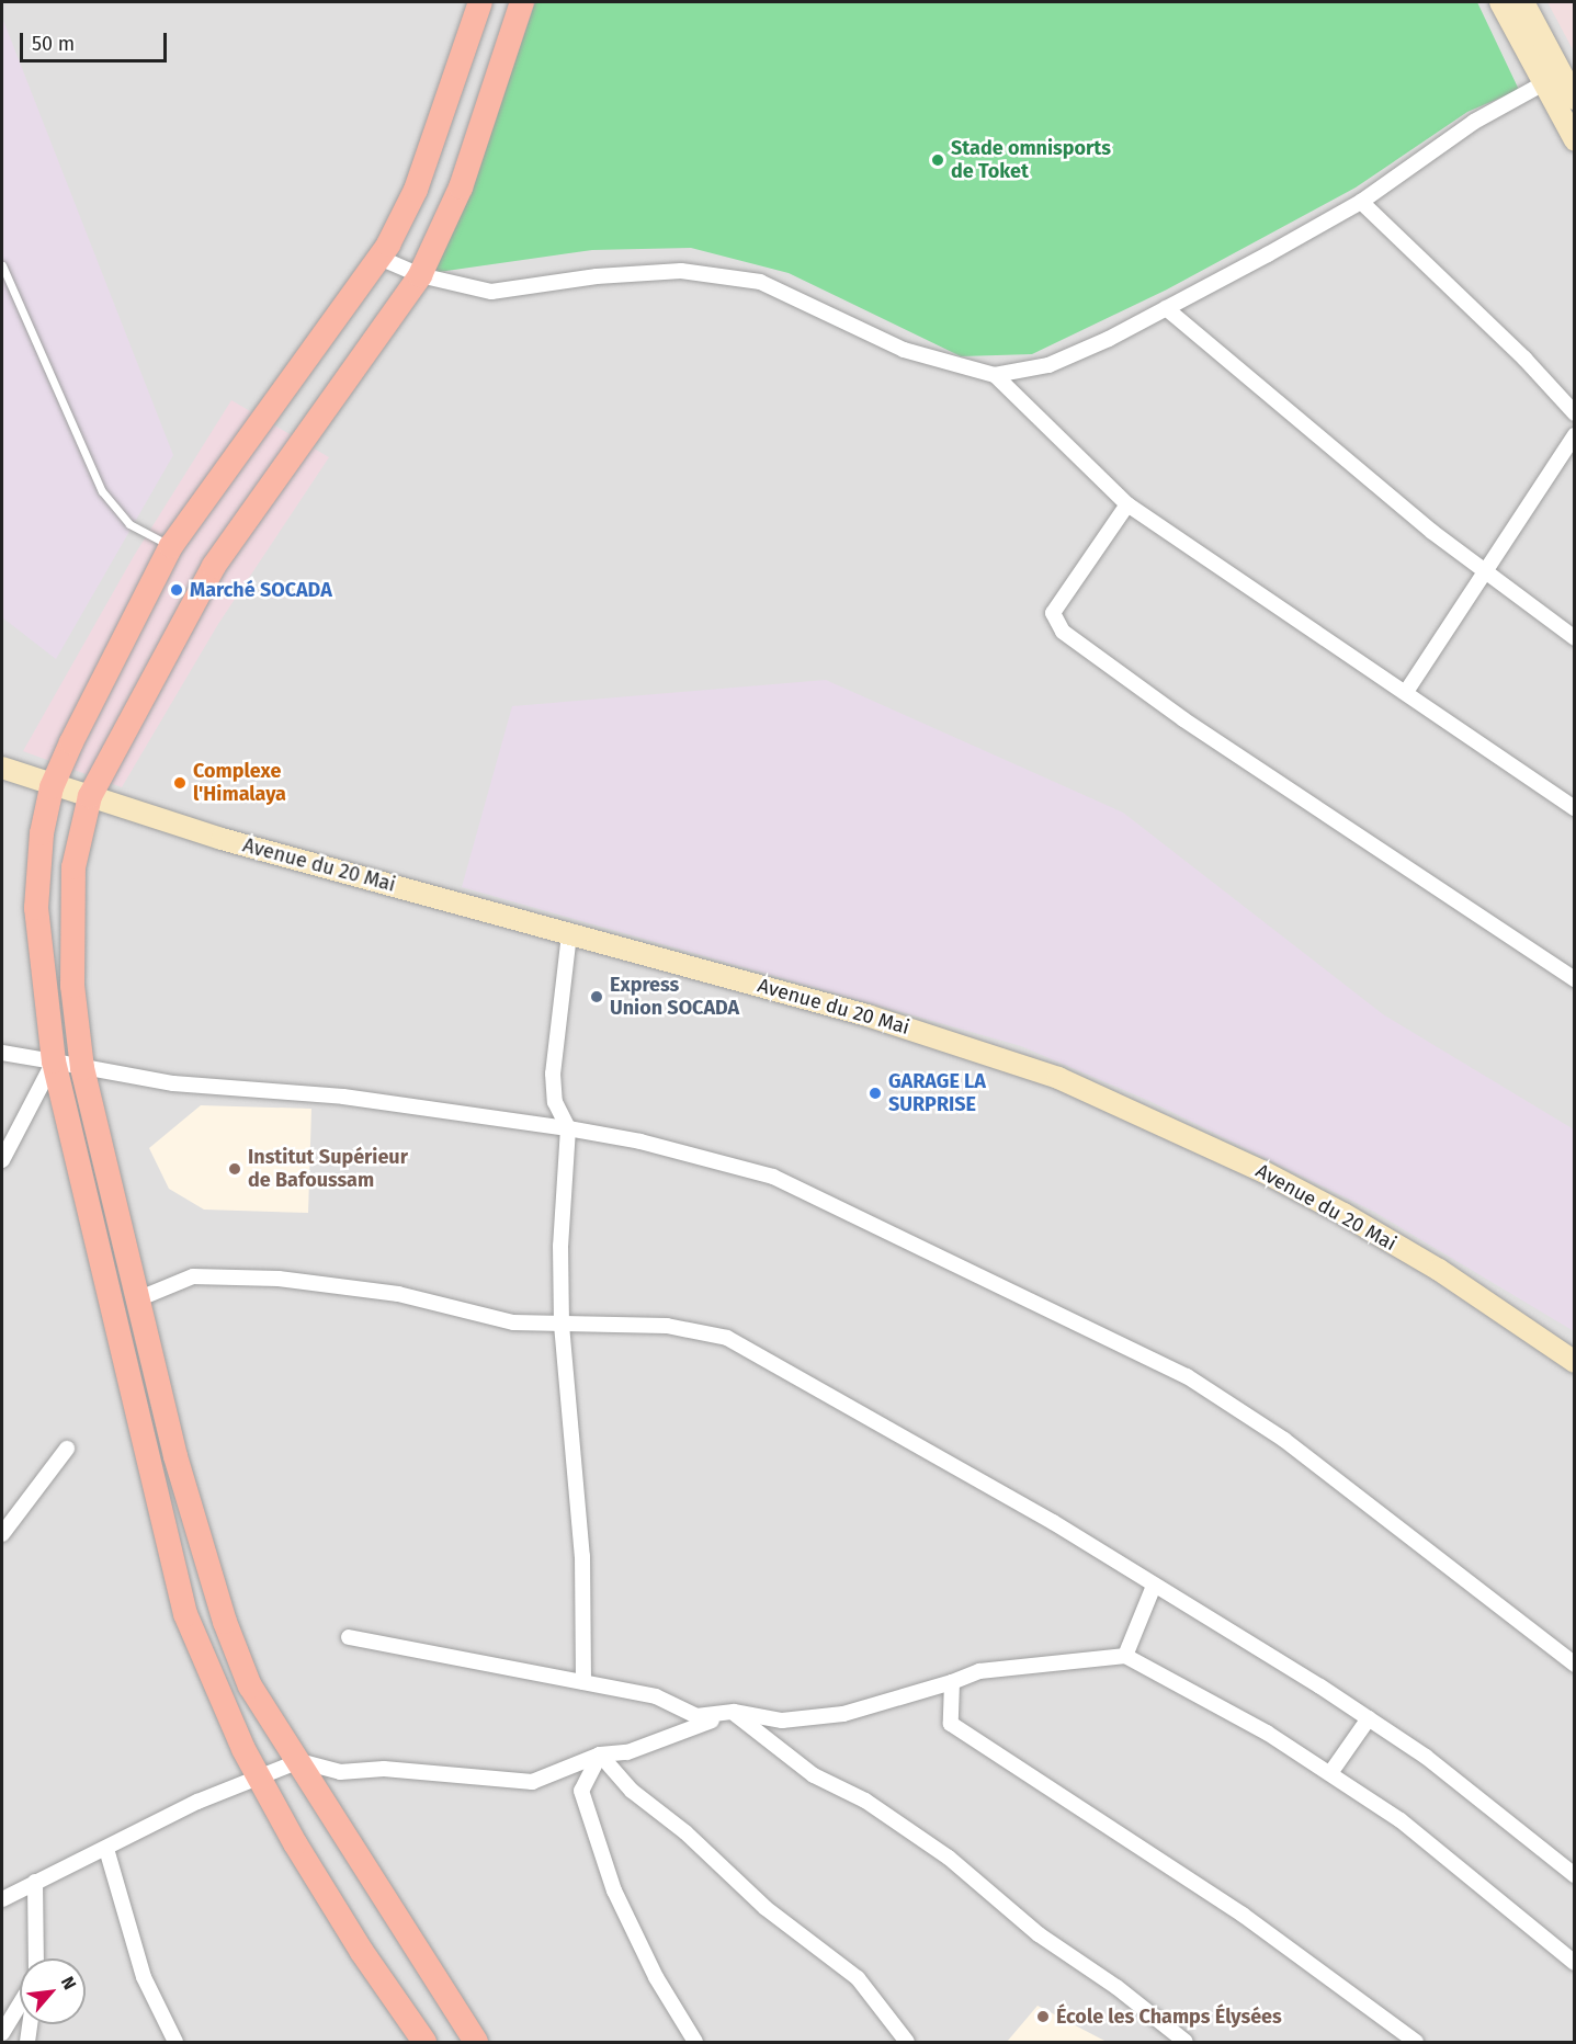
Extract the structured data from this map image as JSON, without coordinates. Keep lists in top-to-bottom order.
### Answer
{
  "streets": {
    "main road": ["Avenue du 20 Mai"]
  },
  "places": [
    "Stade omnisports de Toket",
    "Marché SOCADA",
    "Complexe l'Himalaya",
    "Express Union SOCADA",
    "GARAGE LA SURPRISE",
    "Institut Supérieur de Bafoussam",
    "École les Champs Élysées"
  ],
  "scale_bar": "50 m",
  "north": "top right"
}
